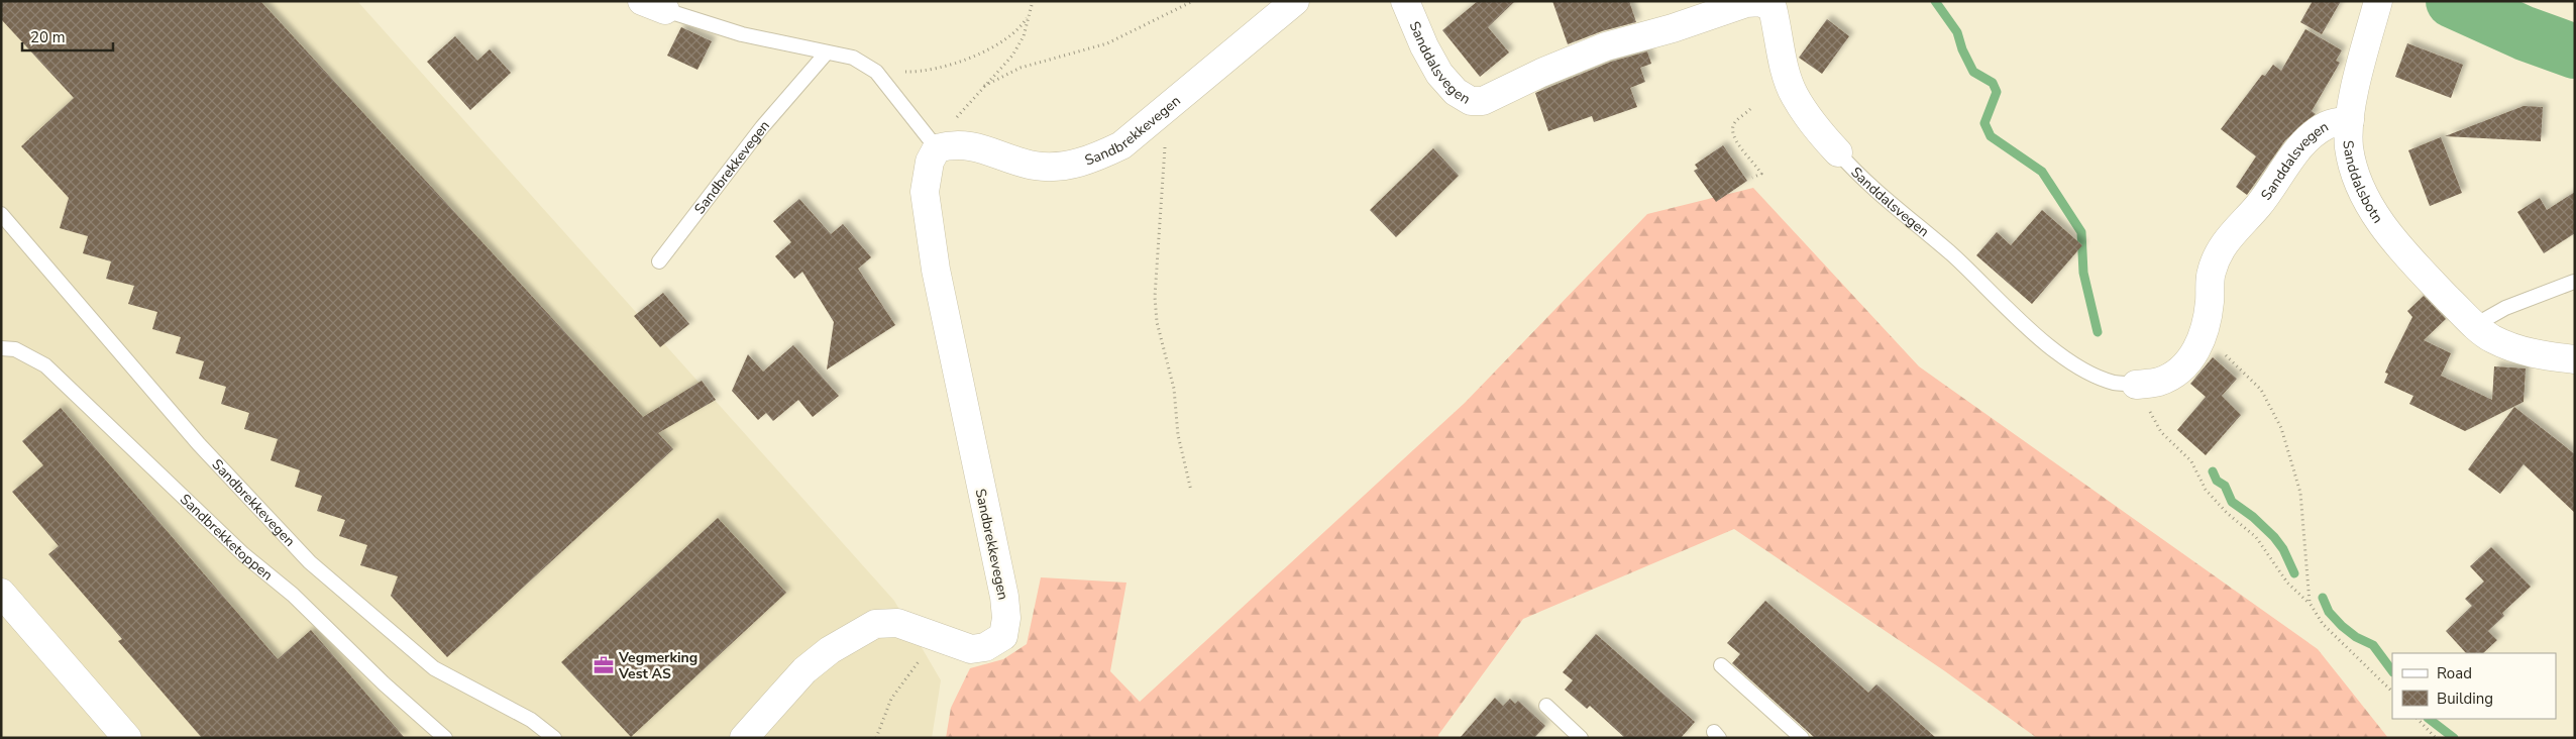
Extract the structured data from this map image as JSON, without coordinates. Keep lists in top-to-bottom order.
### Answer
{
  "streets": {
    "street": ["Sanddalsvegen", "Sandbrekkevegen", "Sanddalsbotn"],
    "lane": ["Sandbrekketoppen"]
  },
  "crossings": [
    ["Sanddalsvegen", "Sanddalsbotn"]
  ],
  "places": {
    "office": ["Vegmerking Vest AS"]
  },
  "legend": ["Road", "Building"],
  "scale_bar": "20 m"
}
